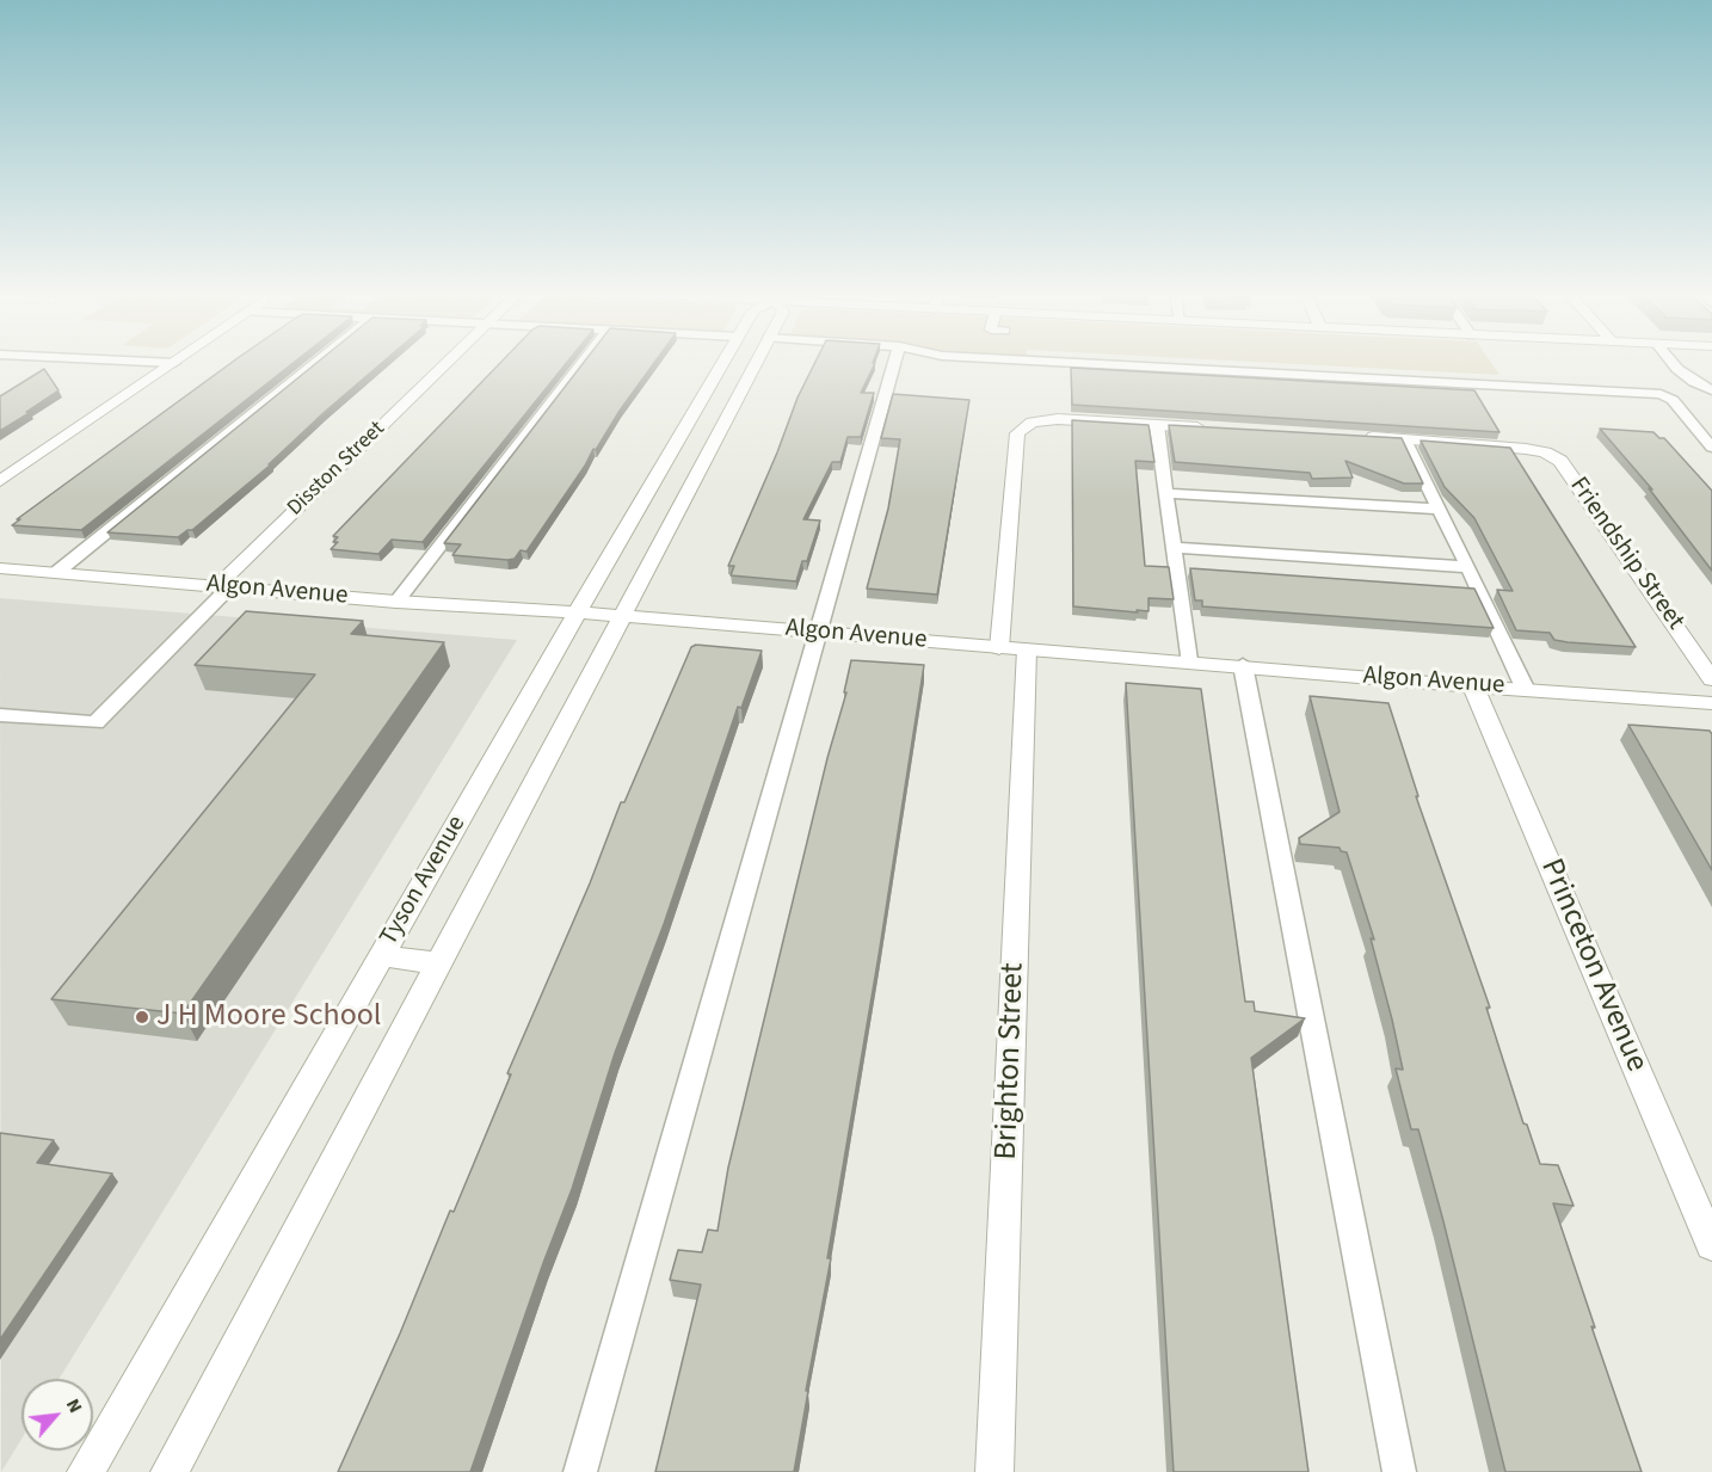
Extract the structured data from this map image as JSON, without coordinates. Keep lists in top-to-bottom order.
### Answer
{
  "streets": {
    "street": [
      "Disston Street",
      "Friendship Street",
      "Algon Avenue",
      "Tyson Avenue",
      "Princeton Avenue",
      "Brighton Street"
    ]
  },
  "crossings": [
    ["Disston Street", "Algon Avenue"],
    ["Algon Avenue", "Tyson Avenue"],
    ["Algon Avenue", "Princeton Avenue"],
    ["Algon Avenue", "Brighton Street"]
  ],
  "places": ["J H Moore School"],
  "north": "top right"
}
